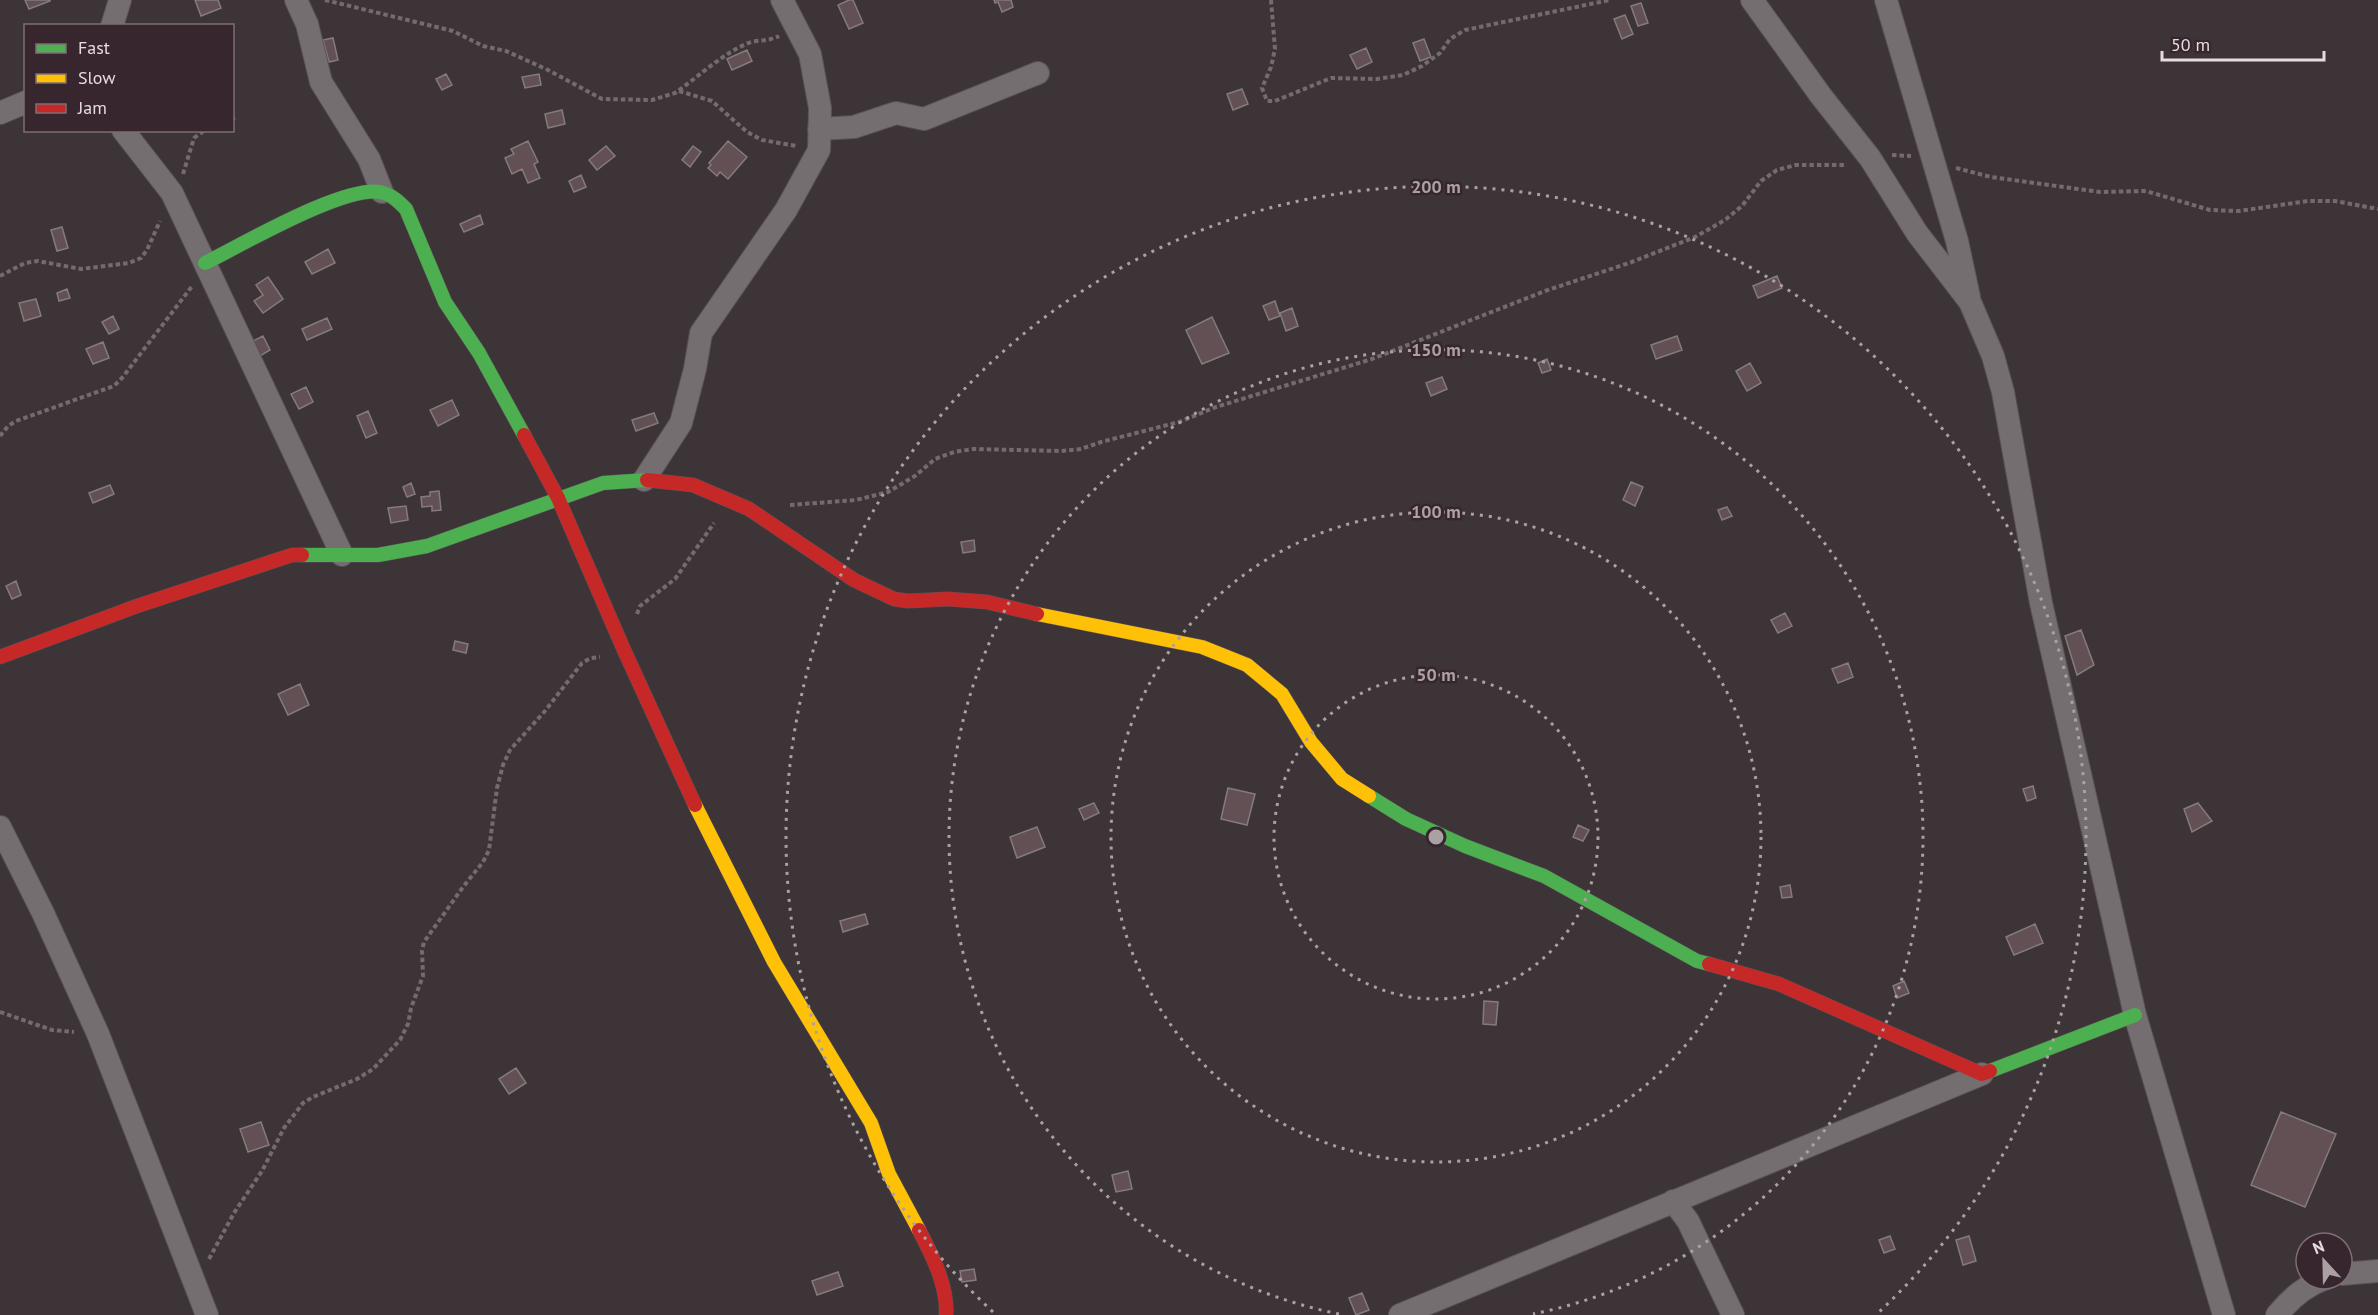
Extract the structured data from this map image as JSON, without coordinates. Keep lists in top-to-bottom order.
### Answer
{
  "legend": ["Fast", "Slow", "Jam"],
  "scale_bar": "50 m",
  "north": "top",
  "rings": [
    "200 m",
    "150 m",
    "100 m",
    "50 m"
  ]
}
